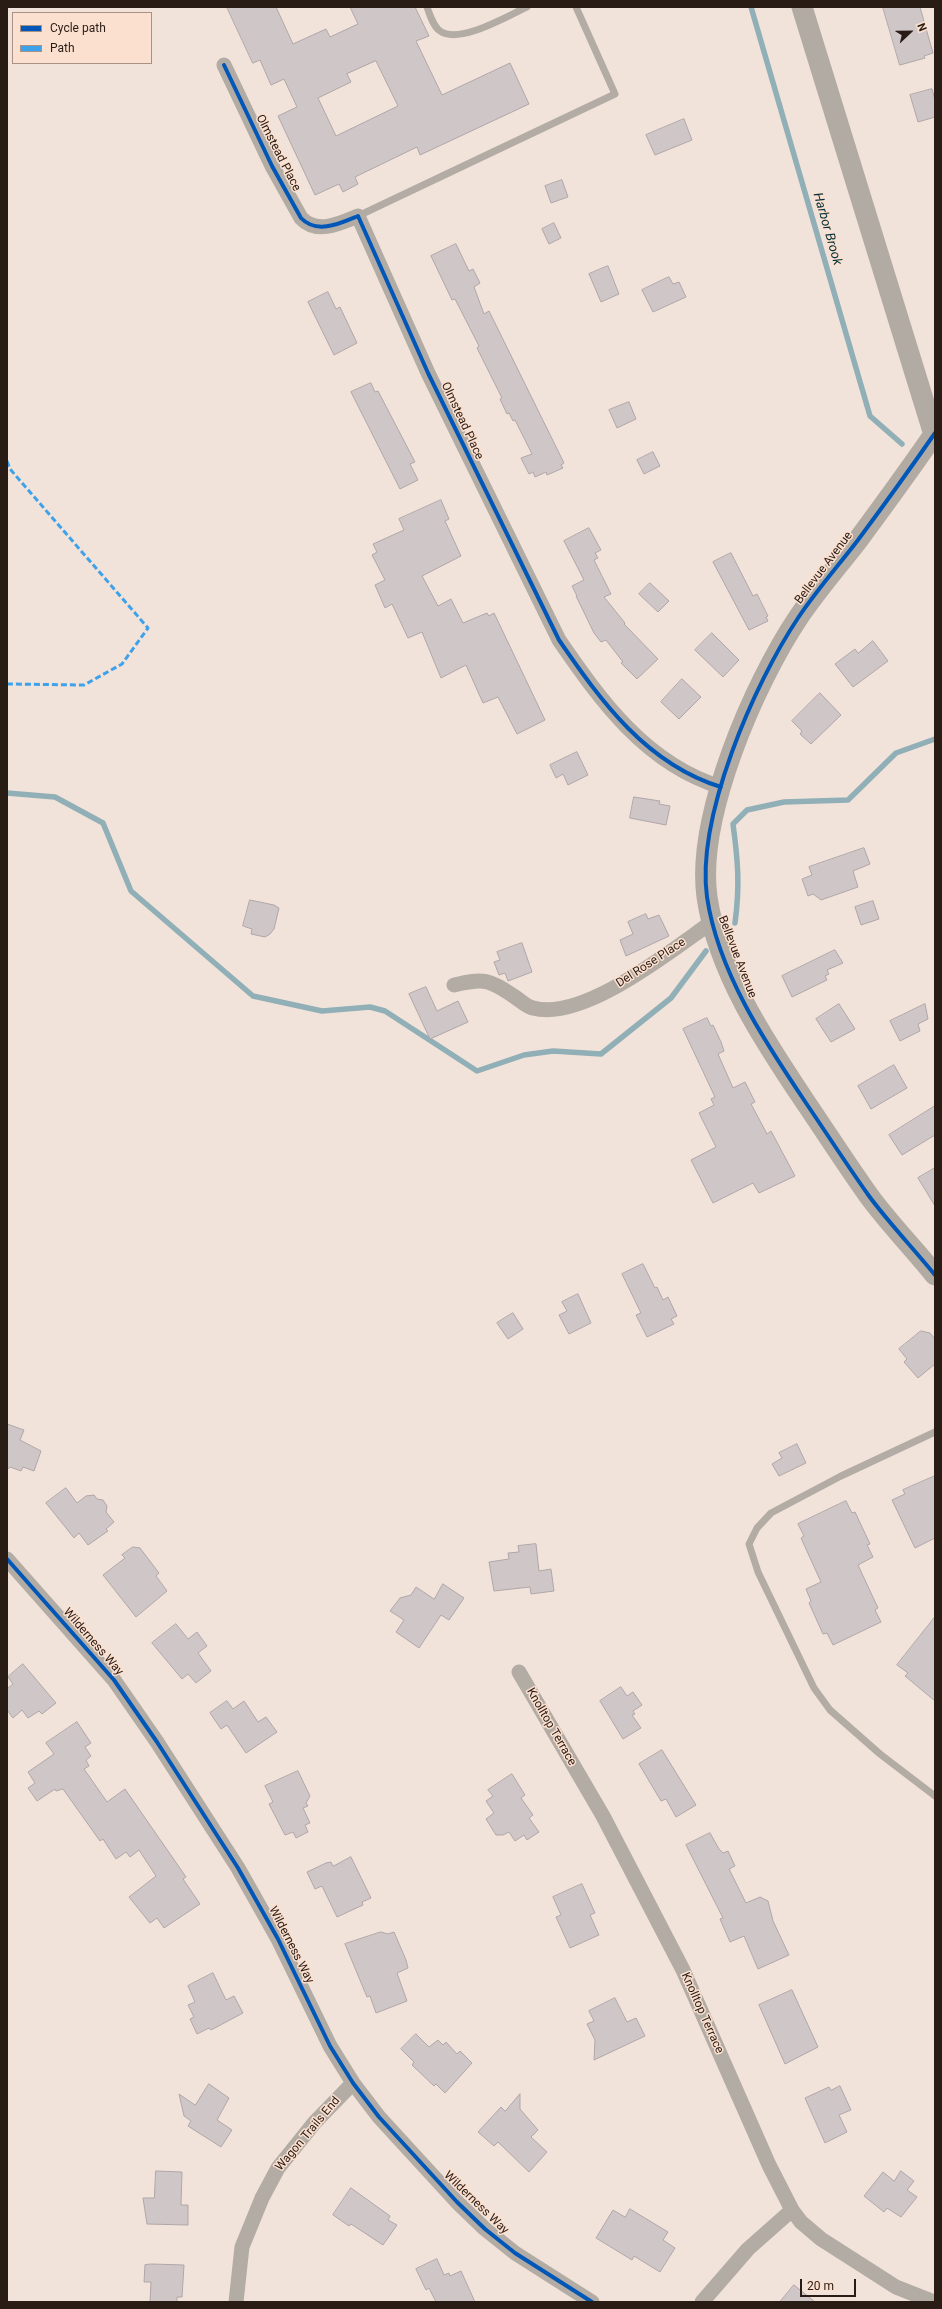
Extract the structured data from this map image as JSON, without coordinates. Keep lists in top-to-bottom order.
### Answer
{
  "streets": {
    "street": [
      "Olmstead Place",
      "Bellevue Avenue",
      "Del Rose Place",
      "Wilderness Way",
      "Knolltop Terrace",
      "Wagon Trails End"
    ]
  },
  "crossings": [
    ["Olmstead Place", "Bellevue Avenue"],
    ["Bellevue Avenue", "Del Rose Place"],
    ["Wilderness Way", "Wagon Trails End"]
  ],
  "water": ["Harbor Brook"],
  "legend": ["Cycle path", "Path"],
  "scale_bar": "20 m",
  "north": "right"
}
